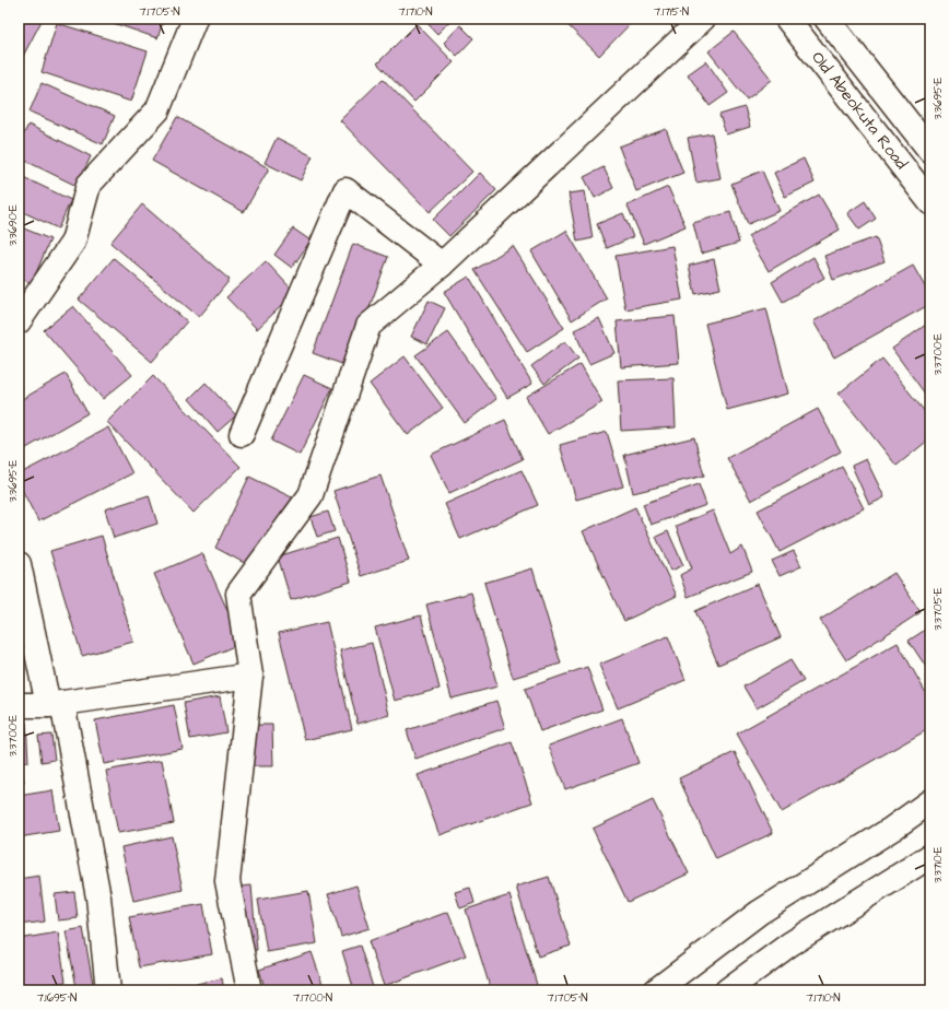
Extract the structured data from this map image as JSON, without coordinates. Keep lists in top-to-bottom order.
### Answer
{
  "streets": {
    "main road": ["Old Abeokuta Road"]
  },
  "coordinates": [
    "7.1705°N",
    "7.1710°N",
    "7.1715°N",
    "3.3695°E",
    "3.3690°E",
    "3.3700°E",
    "3.3705°E",
    "3.3710°E",
    "7.1695°N",
    "7.1700°N"
  ]
}
